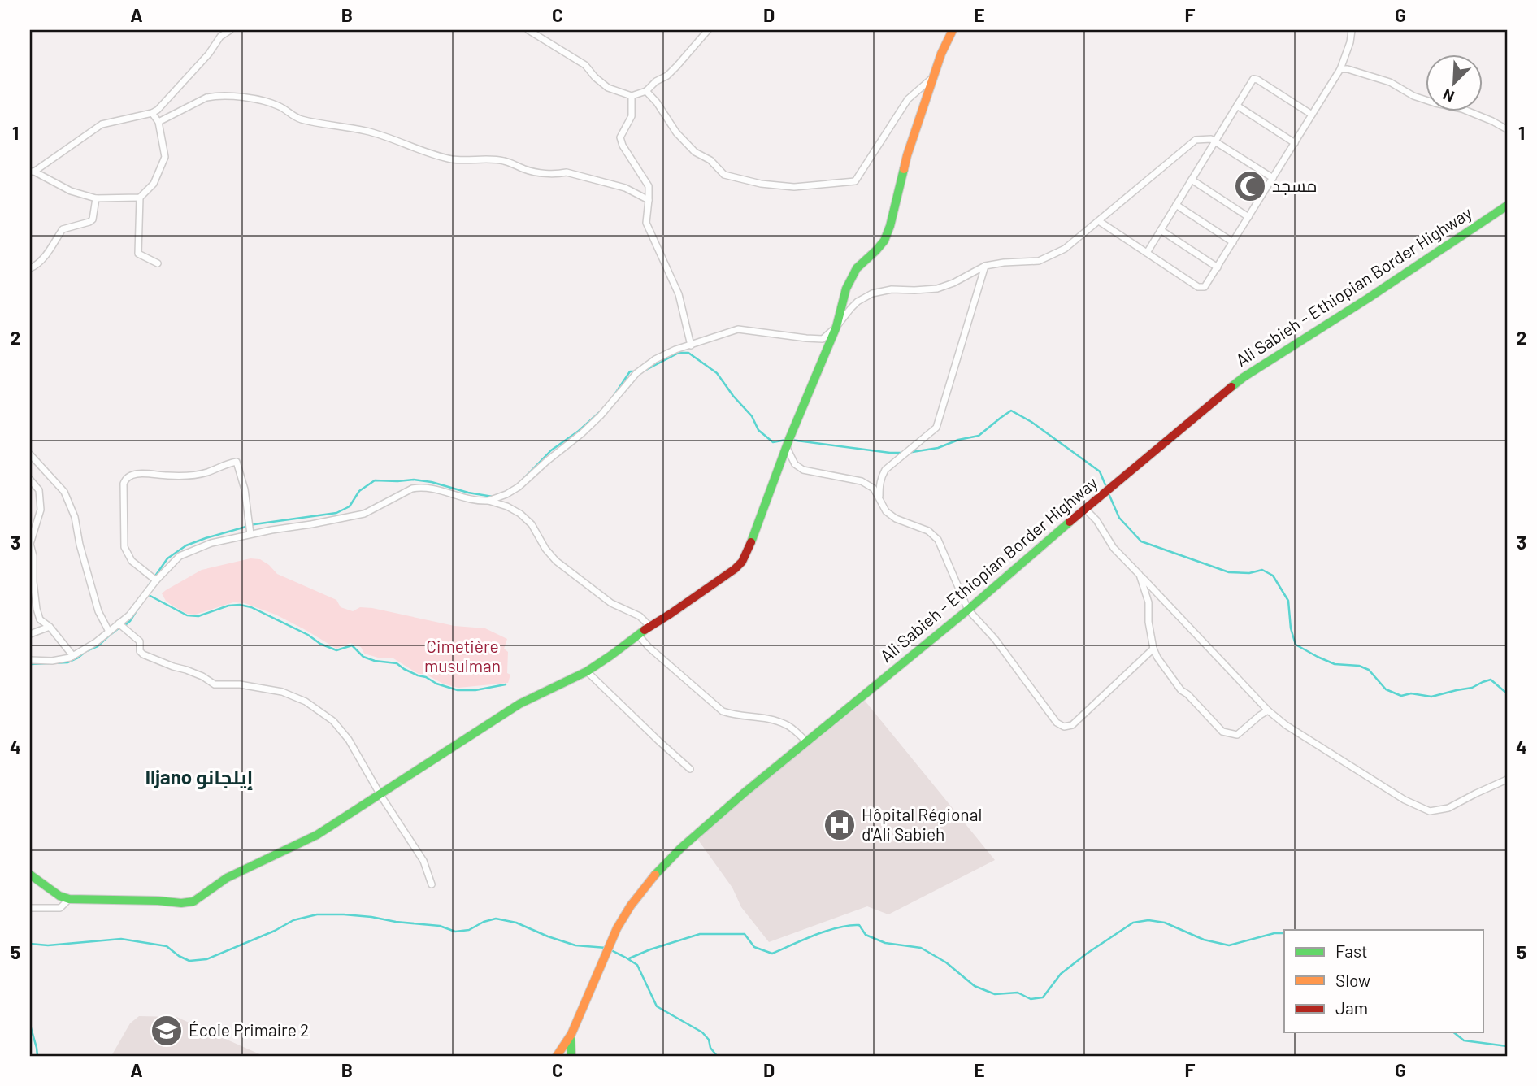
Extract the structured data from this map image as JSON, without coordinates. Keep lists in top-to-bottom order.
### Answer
{
  "streets": {
    "street": ["Ali Sabieh - Ethiopian Border Highway"]
  },
  "districts": ["Iljano إيلجانو"],
  "parks": ["Cimetière musulman"],
  "places": {
    "mosque": ["مسجد"],
    "hospital": ["Hôpital Régional d'Ali Sabieh"],
    "school or university": ["École Primaire 2"]
  },
  "legend": ["Fast", "Slow", "Jam"],
  "north": "bottom left",
  "grid": {
    "columns": [
      "A",
      "B",
      "C",
      "D",
      "E",
      "F",
      "G"
    ],
    "rows": [
      "1",
      "2",
      "3",
      "4",
      "5"
    ]
  }
}
